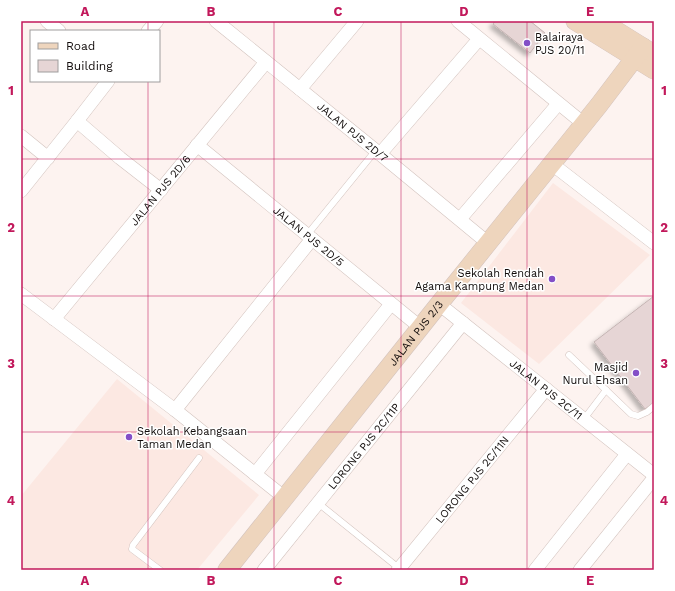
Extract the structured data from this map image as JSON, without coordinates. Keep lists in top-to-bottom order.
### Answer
{
  "streets": {
    "street": [
      "JALAN PJS 2D/7",
      "JALAN PJS 2D/6",
      "JALAN PJS 2D/5",
      "JALAN PJS 2/3",
      "JALAN PJS 2C/11",
      "LORONG PJS 2C/11P",
      "LORONG PJS 2C/11N"
    ]
  },
  "crossings": [
    ["JALAN PJS 2D/7", "JALAN PJS 2D/6"],
    ["JALAN PJS 2D/7", "JALAN PJS 2/3"],
    ["JALAN PJS 2D/6", "JALAN PJS 2D/5"],
    ["JALAN PJS 2D/5", "JALAN PJS 2/3"],
    ["JALAN PJS 2/3", "JALAN PJS 2C/11"],
    ["JALAN PJS 2C/11", "LORONG PJS 2C/11P"],
    ["JALAN PJS 2C/11", "LORONG PJS 2C/11N"]
  ],
  "places": [
    "Balairaya PJS 20/11",
    "Sekolah Rendah Agama Kampung Medan",
    "Masjid Nurul Ehsan",
    "Sekolah Kebangsaan Taman Medan"
  ],
  "legend": ["Road", "Building"],
  "grid": {
    "columns": [
      "A",
      "B",
      "C",
      "D",
      "E"
    ],
    "rows": [
      "1",
      "2",
      "3",
      "4"
    ]
  }
}
